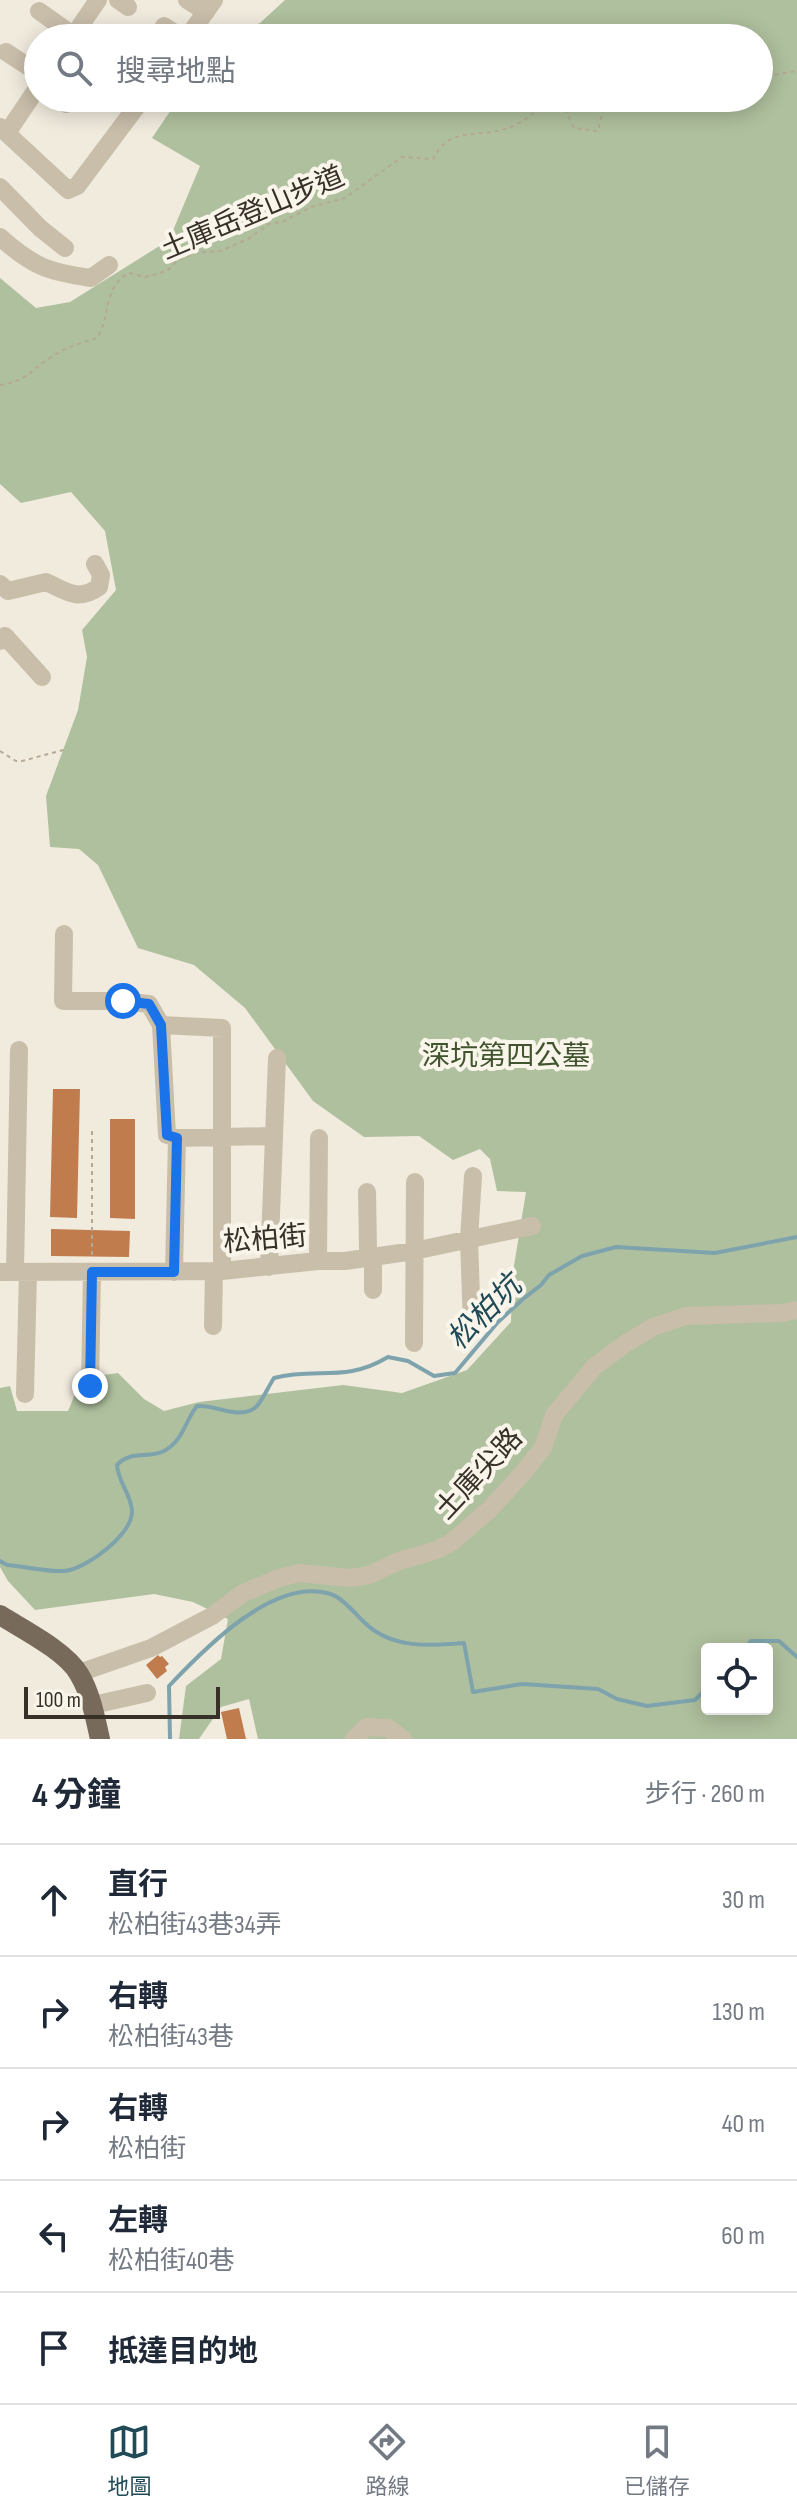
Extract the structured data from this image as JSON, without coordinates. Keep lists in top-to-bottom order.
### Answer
{
  "streets": {
    "street": ["松柏街", "土庫尖路"],
    "path": ["土庫岳登山步道"]
  },
  "water": ["松柏坑"],
  "parks": ["深坑第四公墓"],
  "scale_bar": "100 m",
  "page": {
    "search": "搜尋地點",
    "scale": "100 m",
    "heading": ["4 分鐘", "步行 · 260 m"],
    "list": [
      ["直行", "松柏街43巷34弄", "30 m"],
      ["右轉", "松柏街43巷", "130 m"],
      ["右轉", "松柏街", "40 m"],
      ["左轉", "松柏街40巷", "60 m"],
      "抵達目的地"
    ],
    "nav": ["地圖", "路線", "已儲存"]
  }
}
